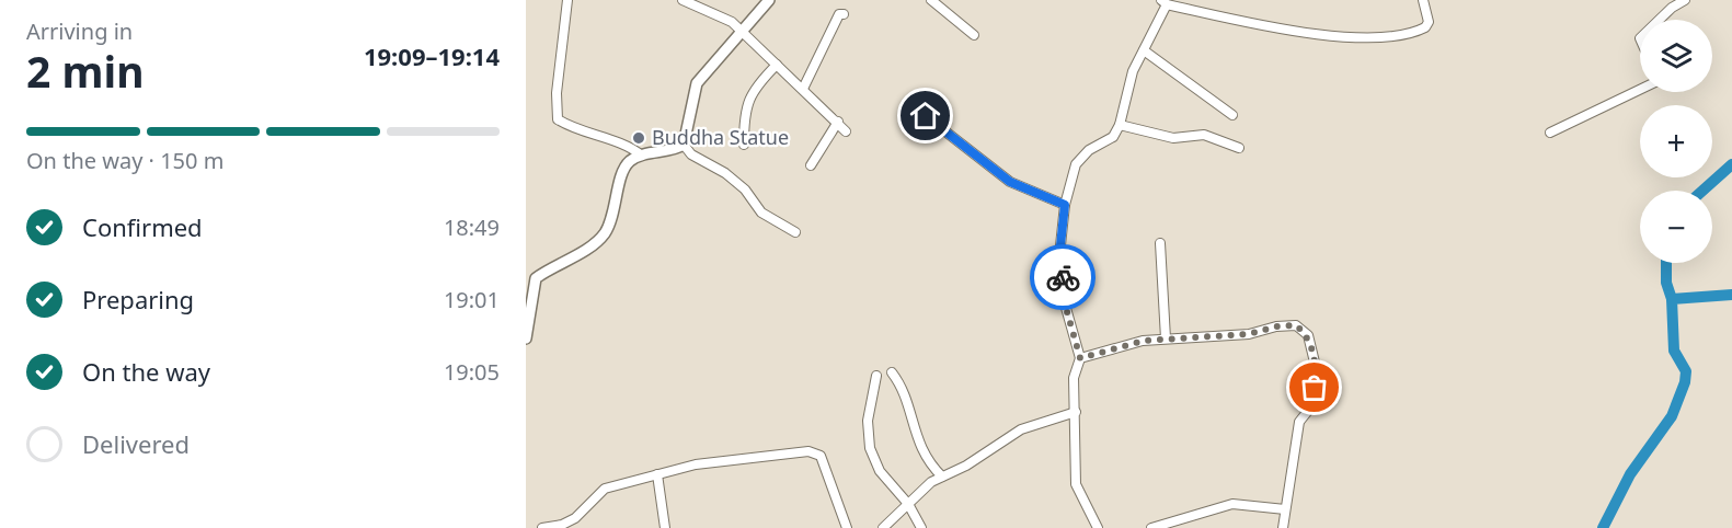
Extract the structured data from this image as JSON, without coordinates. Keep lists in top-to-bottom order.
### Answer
{
  "places": ["Buddha Statue"],
  "page": {
    "heading": ["2 min", "Arriving in", "19:09–19:14"],
    "map_buttons": ["+", "−"],
    "bar": "On the way · 150 m",
    "list": [
      ["Confirmed", "18:49"],
      ["Preparing", "19:01"],
      ["On the way", "19:05"],
      "Delivered"
    ]
  }
}
